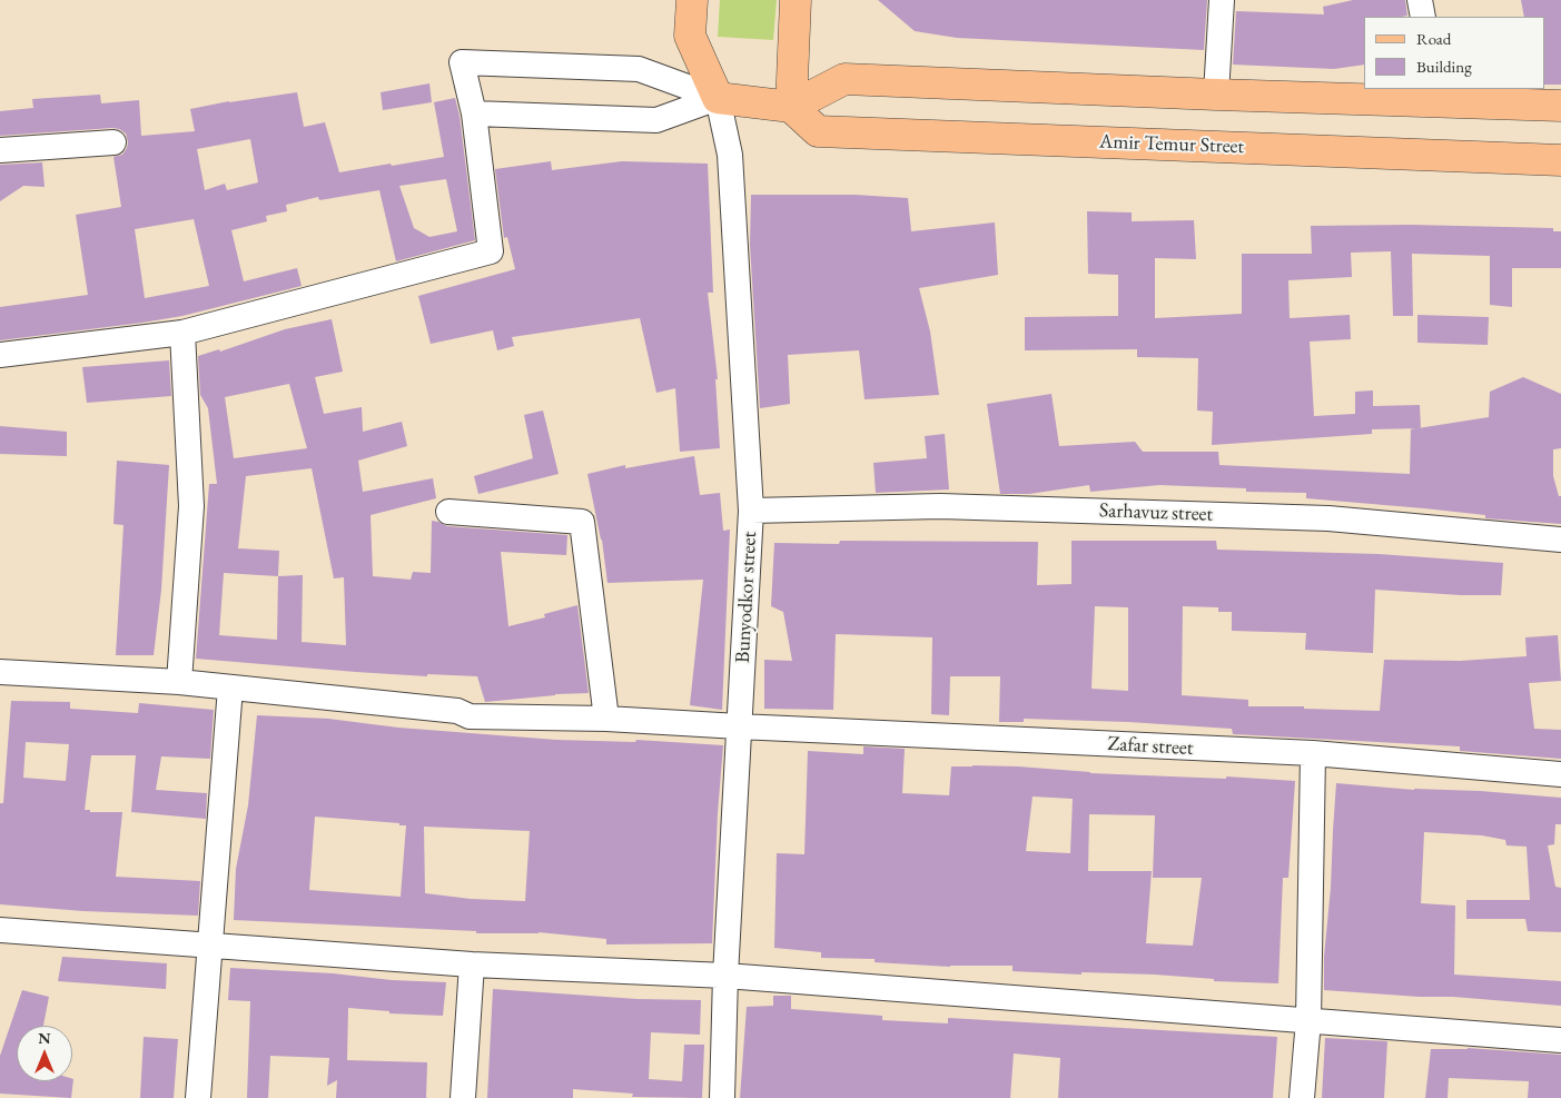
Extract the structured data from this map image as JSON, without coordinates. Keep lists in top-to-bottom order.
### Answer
{
  "streets": {
    "main road": ["Amir Temur Street"],
    "street": ["Sarhavuz street", "Bunyodkor street", "Zafar street"]
  },
  "crossings": [
    ["Sarhavuz street", "Bunyodkor street"],
    ["Bunyodkor street", "Zafar street"]
  ],
  "legend": ["Road", "Building"],
  "north": "top"
}
